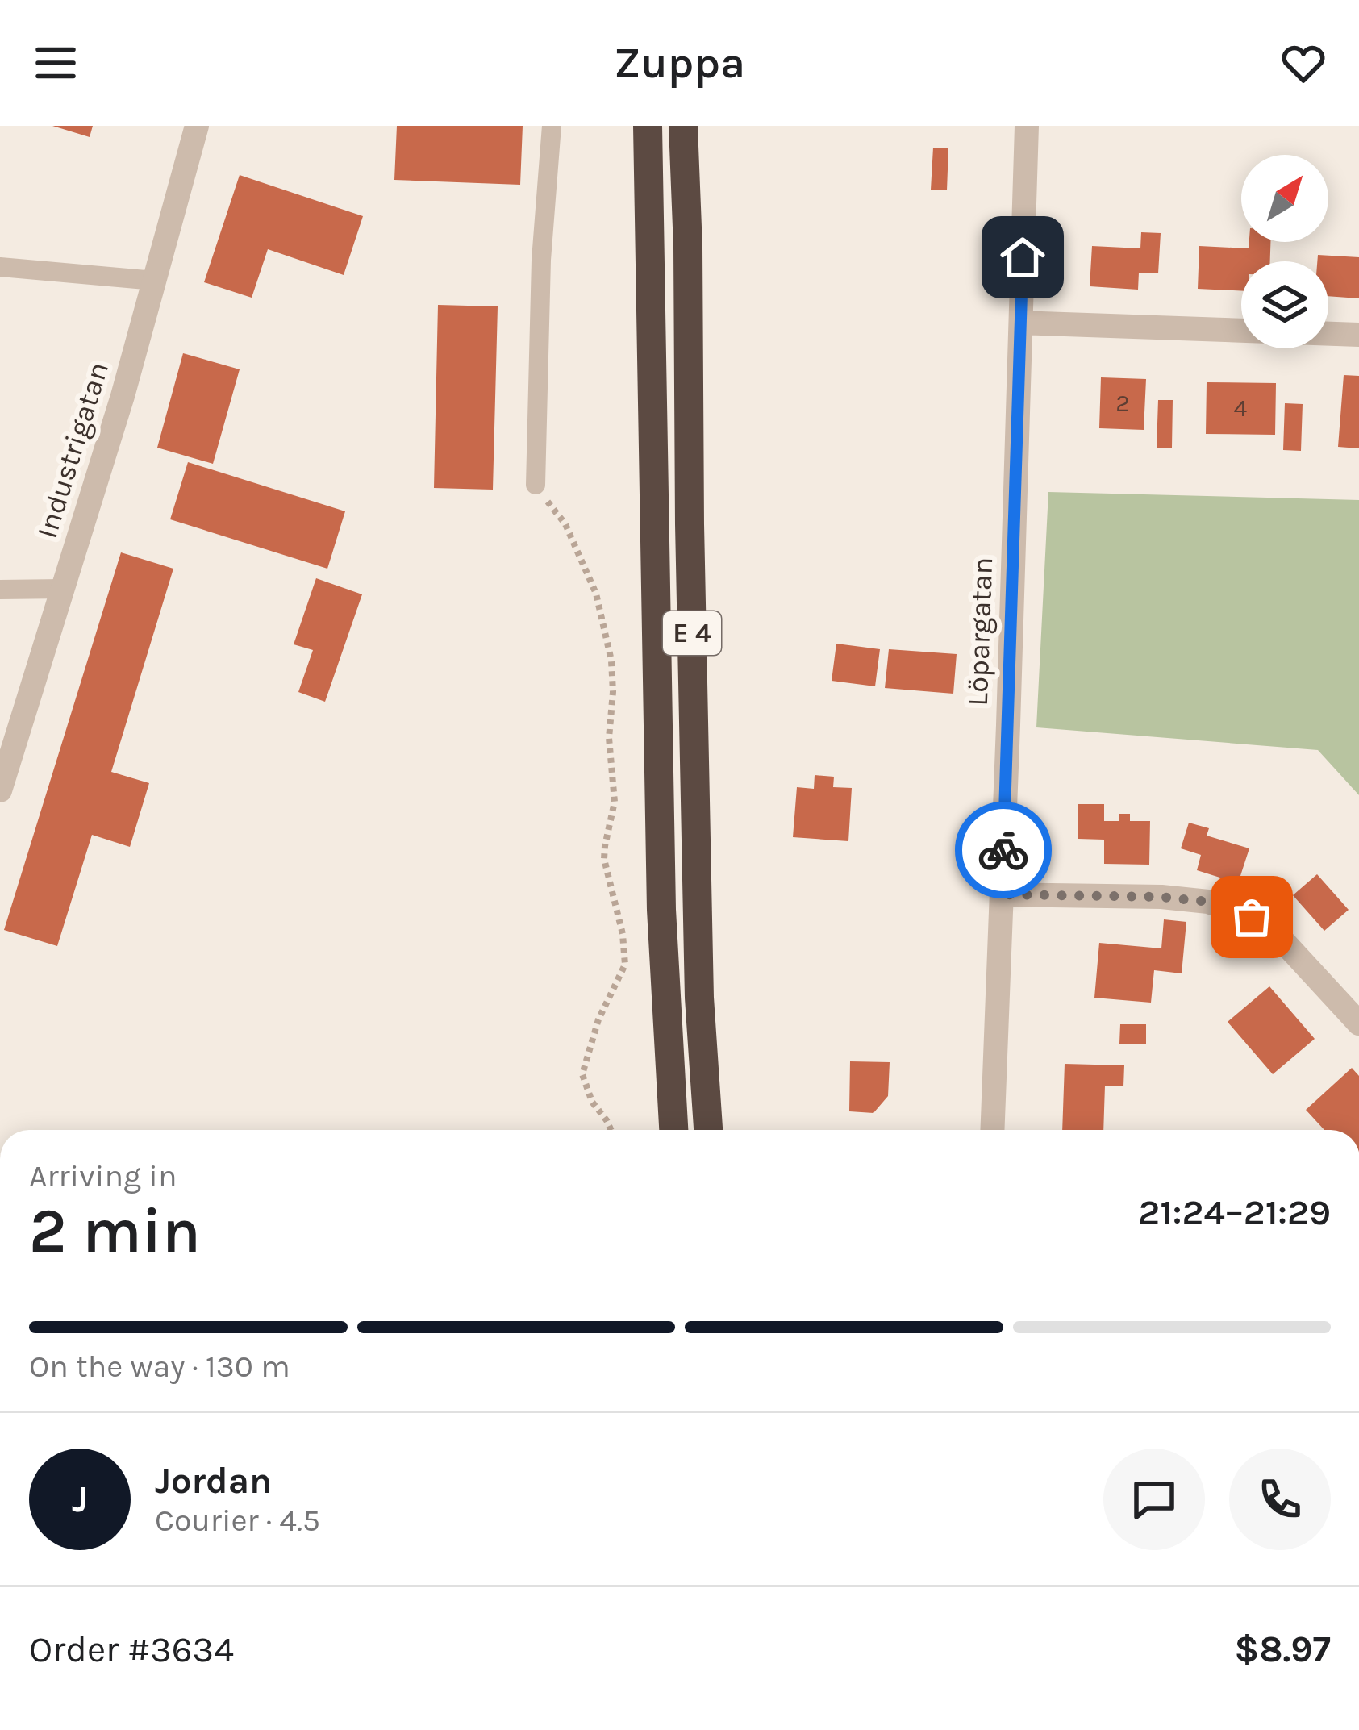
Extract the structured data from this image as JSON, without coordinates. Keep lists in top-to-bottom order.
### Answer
{
  "streets": {
    "highway": ["E 4"],
    "street": ["Industrigatan", "Löpargatan"]
  },
  "house_numbers": ["2", "4"],
  "north": "top right",
  "page": {
    "header": "Zuppa",
    "heading": ["2 min", "Arriving in", "21:24–21:29"],
    "panel": [
      "Jordan",
      "Courier · 4.5",
      "Order #3634",
      "$8.97"
    ],
    "bar": "On the way · 130 m",
    "round": "J"
  }
}
